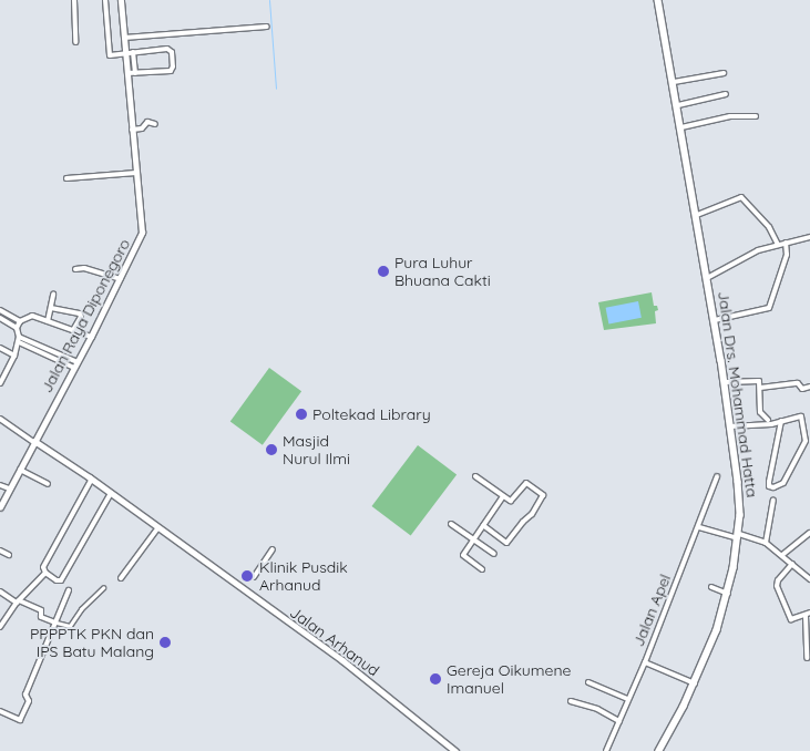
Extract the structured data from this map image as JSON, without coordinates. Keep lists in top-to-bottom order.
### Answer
{
  "streets": {
    "main road": ["Jalan Drs. Mohammad Hatta"],
    "street": ["Jalan Raya Diponegoro", "Jalan Apel", "Jalan Arhanud"]
  },
  "crossings": [
    ["Jalan Raya Diponegoro", "Jalan Arhanud"]
  ],
  "places": [
    "Pura Luhur Bhuana Cakti",
    "Poltekad Library",
    "Masjid Nurul Ilmi",
    "Klinik Pusdik Arhanud",
    "PPPPTK PKN dan IPS Batu Malang",
    "Gereja Oikumene Imanuel"
  ]
}
